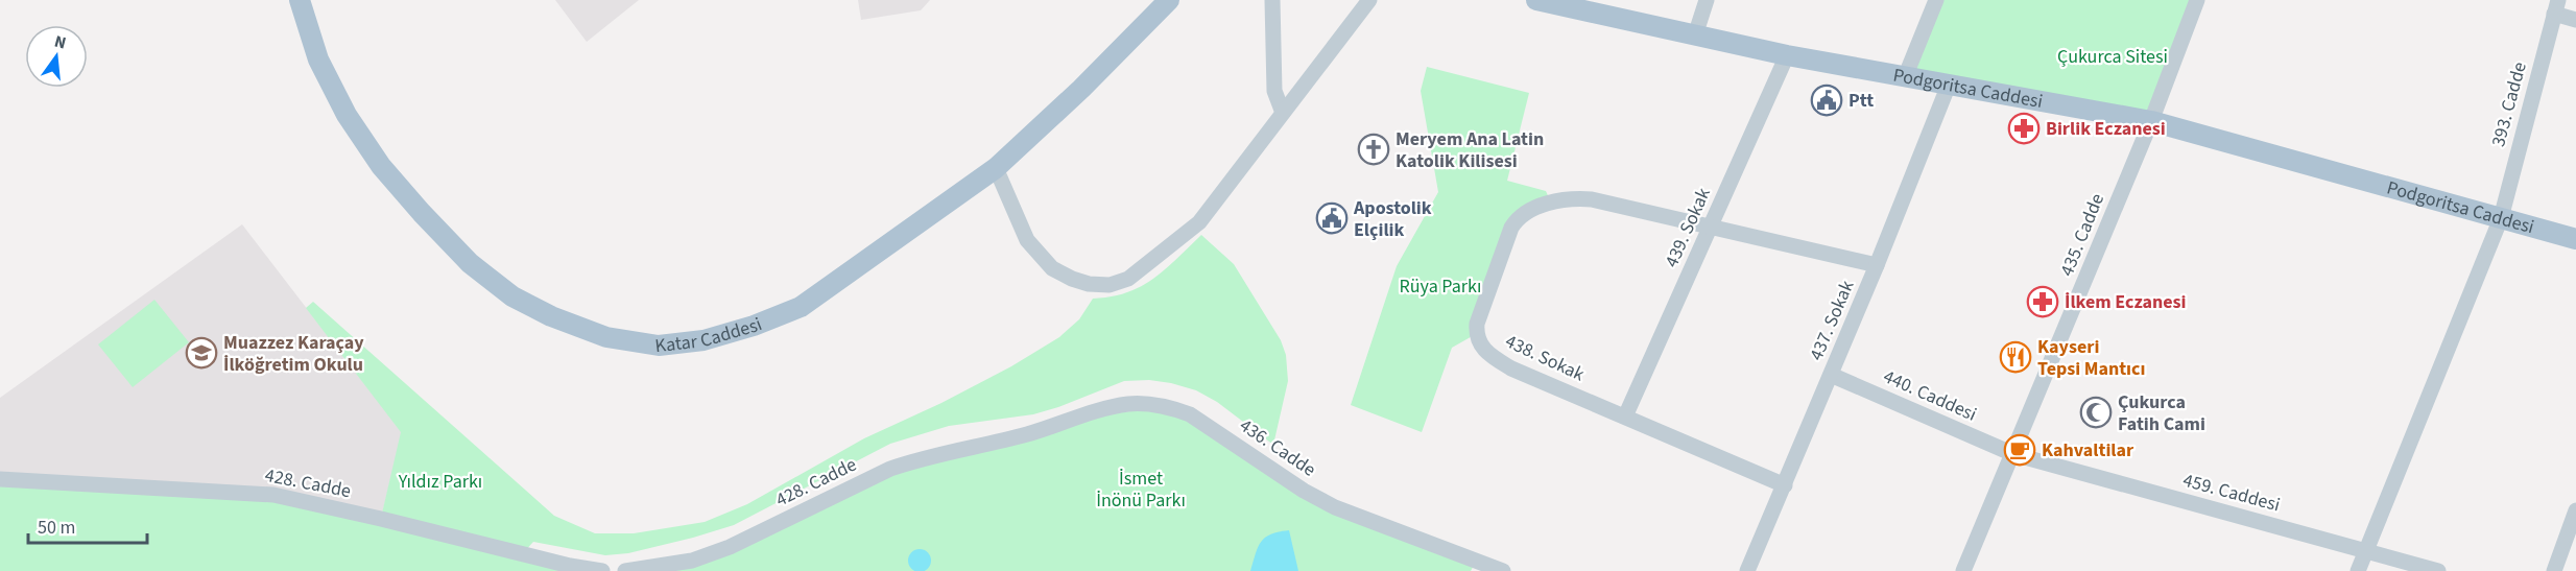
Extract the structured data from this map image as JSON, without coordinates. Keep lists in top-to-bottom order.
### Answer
{
  "streets": {
    "main road": ["Podgoritsa Caddesi", "Katar Caddesi"],
    "street": [
      "393. Cadde",
      "439. Sokak",
      "435. Cadde",
      "437. Sokak",
      "438. Sokak",
      "440. Caddesi",
      "436. Cadde",
      "428. Cadde",
      "459. Caddesi"
    ]
  },
  "crossings": [
    ["Podgoritsa Caddesi", "393. Cadde"],
    ["Podgoritsa Caddesi", "439. Sokak"],
    ["Podgoritsa Caddesi", "435. Cadde"],
    ["Podgoritsa Caddesi", "437. Sokak"],
    ["393. Cadde", "459. Caddesi"],
    ["439. Sokak", "438. Sokak"],
    ["435. Cadde", "440. Caddesi"],
    ["435. Cadde", "459. Caddesi"],
    ["437. Sokak", "438. Sokak"],
    ["437. Sokak", "440. Caddesi"],
    ["440. Caddesi", "459. Caddesi"],
    ["436. Cadde", "428. Cadde"]
  ],
  "parks": [
    "Çukurca Sitesi",
    "Rüya Parkı",
    "İsmet İnönü Parkı",
    "Yıldız Parkı"
  ],
  "places": {
    "public building": ["Ptt", "Apostolik Elçilik"],
    "pharmacy": ["Birlik Eczanesi", "İlkem Eczanesi"],
    "church": ["Meryem Ana Latin Katolik Kilisesi"],
    "school or university": ["Muazzez Karaçay İlköğretim Okulu"],
    "restaurant": ["Kayseri Tepsi Mantıcı"],
    "mosque": ["Çukurca Fatih Cami"],
    "cafe": ["Kahvaltilar"]
  },
  "scale_bar": "50 m",
  "north": "top"
}
